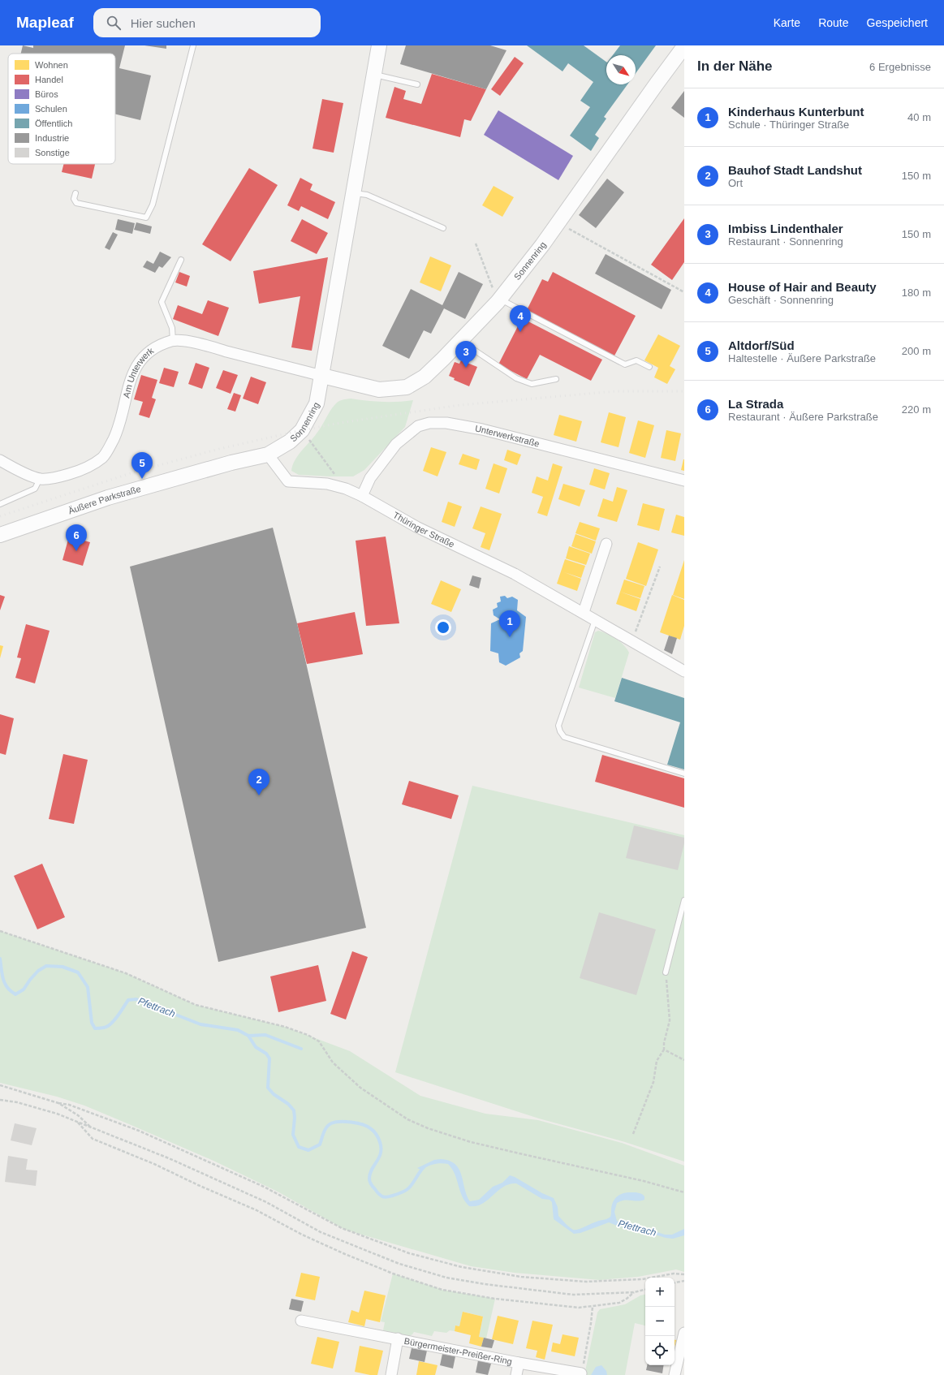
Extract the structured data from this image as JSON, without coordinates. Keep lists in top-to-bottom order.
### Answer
{
  "streets": {
    "street": [
      "Sonnenring",
      "Am Unterwerk",
      "Unterwerkstraße",
      "Äußere Parkstraße",
      "Thüringer Straße",
      "Bürgermeister-Preißer-Ring"
    ]
  },
  "crossings": [
    ["Sonnenring", "Am Unterwerk"],
    ["Sonnenring", "Äußere Parkstraße"],
    ["Sonnenring", "Thüringer Straße"],
    ["Unterwerkstraße", "Thüringer Straße"],
    ["Äußere Parkstraße", "Thüringer Straße"]
  ],
  "water": ["Pfettrach"],
  "legend": [
    "Wohnen",
    "Handel",
    "Büros",
    "Schulen",
    "Öffentlich",
    "Industrie",
    "Sonstige"
  ],
  "north": "bottom right",
  "page": {
    "header": "Mapleaf",
    "search": "Hier suchen",
    "nav": ["Karte", "Route", "Gespeichert"],
    "heading": ["In der Nähe", "6 Ergebnisse"],
    "list": [
      {
        "mark": "1",
        "name": "Kinderhaus Kunterbunt",
        "note": "Schule · Thüringer Straße",
        "value": "40 m"
      },
      {
        "mark": "2",
        "name": "Bauhof Stadt Landshut",
        "note": "Ort",
        "value": "150 m"
      },
      {
        "mark": "3",
        "name": "Imbiss Lindenthaler",
        "note": "Restaurant · Sonnenring",
        "value": "150 m"
      },
      {
        "mark": "4",
        "name": "House of Hair and Beauty",
        "note": "Geschäft · Sonnenring",
        "value": "180 m"
      },
      {
        "mark": "5",
        "name": "Altdorf/Süd",
        "note": "Haltestelle · Äußere Parkstraße",
        "value": "200 m"
      },
      {
        "mark": "6",
        "name": "La Strada",
        "note": "Restaurant · Äußere Parkstraße",
        "value": "220 m"
      }
    ],
    "pins": [
      "4",
      "3",
      "5",
      "6",
      "1",
      "2"
    ],
    "map_buttons": ["+", "−"]
  }
}
